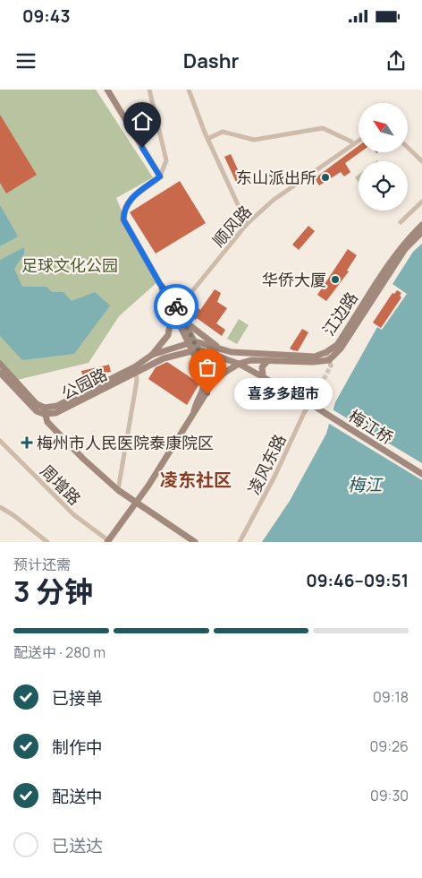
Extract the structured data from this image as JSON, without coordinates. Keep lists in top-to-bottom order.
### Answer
{
  "streets": {
    "street": [
      "顺风路",
      "江边路",
      "公园路",
      "梅江桥",
      "凌风东路",
      "周增路"
    ]
  },
  "crossings": [
    ["江边路", "公园路"]
  ],
  "districts": ["凌东社区"],
  "water": ["梅江"],
  "parks": ["足球文化公园"],
  "places": {
    "other": ["东山派出所", "华侨大厦", "喜多多超市"],
    "health": ["梅州市人民医院泰康院区"]
  },
  "north": "top left",
  "page": {
    "status": "09:43",
    "header": "Dashr",
    "bubble": "喜多多超市",
    "heading": ["3 分钟", "预计还需", "09:46–09:51"],
    "bar": "配送中 · 280 m",
    "list": [
      ["已接单", "09:18"],
      ["制作中", "09:26"],
      ["配送中", "09:30"],
      "已送达"
    ]
  }
}
